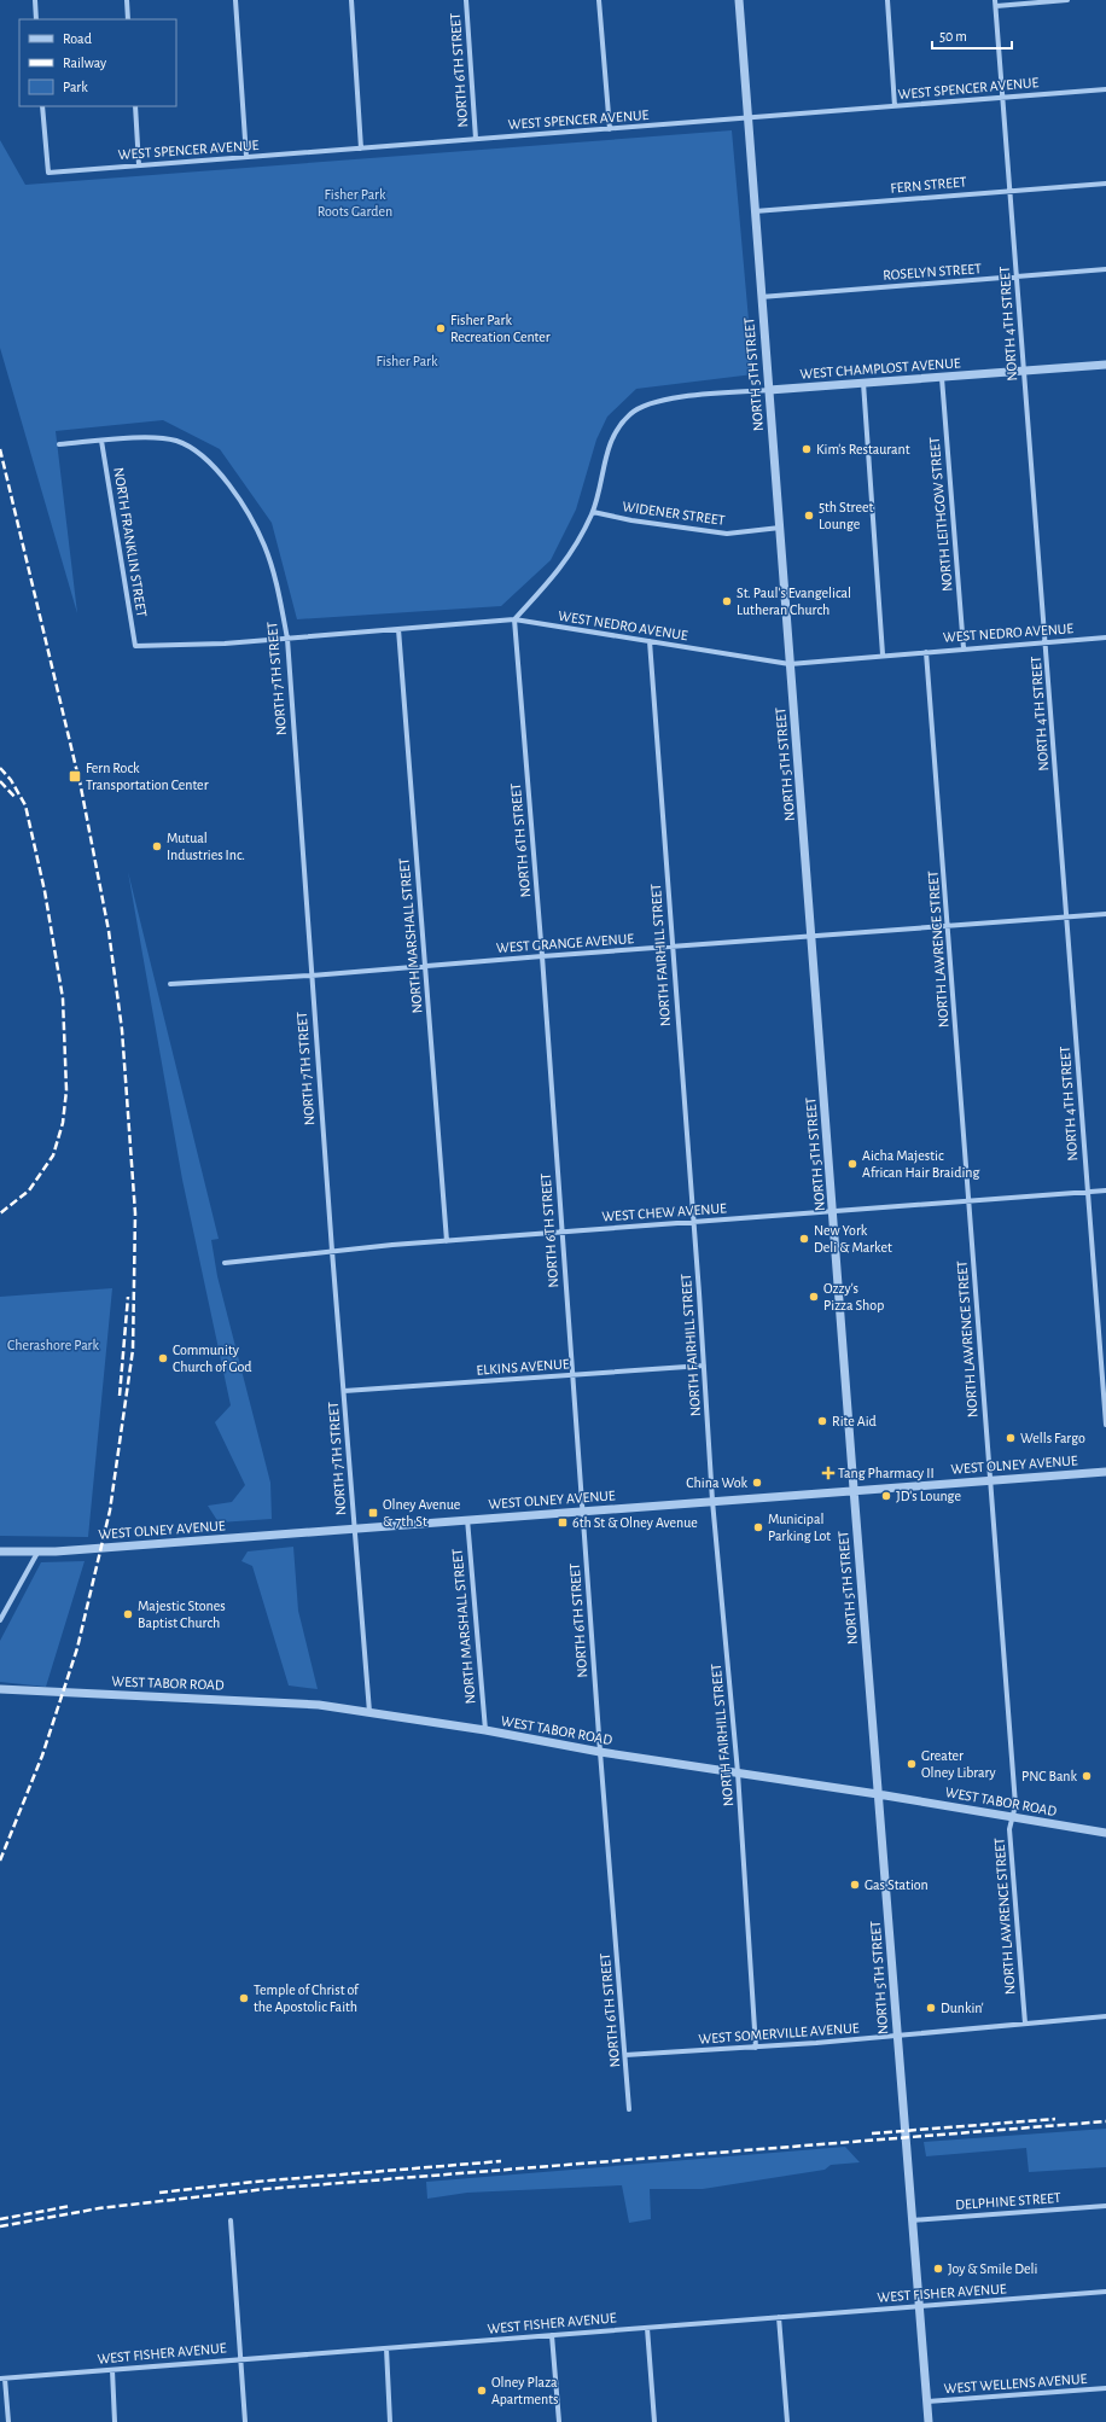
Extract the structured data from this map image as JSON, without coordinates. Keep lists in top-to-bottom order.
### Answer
{
  "streets": {
    "street": [
      "NORTH 6TH STREET",
      "WEST SPENCER AVENUE",
      "FERN STREET",
      "ROSELYN STREET",
      "NORTH 4TH STREET",
      "WEST CHAMPLOST AVENUE",
      "NORTH 5TH STREET",
      "WIDENER STREET",
      "NORTH LEITHGOW STREET",
      "NORTH FRANKLIN STREET",
      "WEST NEDRO AVENUE",
      "NORTH 7TH STREET",
      "NORTH MARSHALL STREET",
      "WEST GRANGE AVENUE",
      "NORTH LAWRENCE STREET",
      "NORTH FAIRHILL STREET",
      "WEST CHEW AVENUE",
      "ELKINS AVENUE",
      "WEST OLNEY AVENUE",
      "WEST TABOR ROAD",
      "WEST SOMERVILLE AVENUE",
      "DELPHINE STREET",
      "WEST FISHER AVENUE",
      "WEST WELLENS AVENUE"
    ]
  },
  "crossings": [
    ["NORTH 6TH STREET", "WEST SPENCER AVENUE"],
    ["NORTH 6TH STREET", "WEST NEDRO AVENUE"],
    ["NORTH 6TH STREET", "WEST GRANGE AVENUE"],
    ["NORTH 6TH STREET", "WEST CHEW AVENUE"],
    ["NORTH 6TH STREET", "ELKINS AVENUE"],
    ["NORTH 6TH STREET", "WEST OLNEY AVENUE"],
    ["NORTH 6TH STREET", "WEST TABOR ROAD"],
    ["NORTH 6TH STREET", "WEST SOMERVILLE AVENUE"],
    ["WEST SPENCER AVENUE", "NORTH 4TH STREET"],
    ["WEST SPENCER AVENUE", "NORTH 5TH STREET"],
    ["FERN STREET", "NORTH 4TH STREET"],
    ["FERN STREET", "NORTH 5TH STREET"],
    ["ROSELYN STREET", "NORTH 4TH STREET"],
    ["ROSELYN STREET", "NORTH 5TH STREET"],
    ["NORTH 4TH STREET", "WEST CHAMPLOST AVENUE"],
    ["NORTH 4TH STREET", "WEST NEDRO AVENUE"],
    ["NORTH 4TH STREET", "WEST GRANGE AVENUE"],
    ["NORTH 4TH STREET", "WEST CHEW AVENUE"],
    ["WEST CHAMPLOST AVENUE", "NORTH 5TH STREET"],
    ["WEST CHAMPLOST AVENUE", "WIDENER STREET"],
    ["WEST CHAMPLOST AVENUE", "NORTH LEITHGOW STREET"],
    ["NORTH 5TH STREET", "WIDENER STREET"],
    ["NORTH 5TH STREET", "WEST NEDRO AVENUE"],
    ["NORTH 5TH STREET", "WEST GRANGE AVENUE"],
    ["NORTH 5TH STREET", "WEST CHEW AVENUE"],
    ["NORTH 5TH STREET", "WEST OLNEY AVENUE"],
    ["NORTH 5TH STREET", "WEST TABOR ROAD"],
    ["NORTH 5TH STREET", "WEST SOMERVILLE AVENUE"],
    ["NORTH 5TH STREET", "DELPHINE STREET"],
    ["NORTH 5TH STREET", "WEST FISHER AVENUE"],
    ["NORTH 5TH STREET", "WEST WELLENS AVENUE"],
    ["NORTH LEITHGOW STREET", "WEST NEDRO AVENUE"],
    ["NORTH FRANKLIN STREET", "WEST NEDRO AVENUE"],
    ["NORTH FRANKLIN STREET", "NORTH 7TH STREET"],
    ["WEST NEDRO AVENUE", "NORTH 7TH STREET"],
    ["WEST NEDRO AVENUE", "NORTH MARSHALL STREET"],
    ["WEST NEDRO AVENUE", "NORTH LAWRENCE STREET"],
    ["WEST NEDRO AVENUE", "NORTH FAIRHILL STREET"],
    ["NORTH 7TH STREET", "WEST GRANGE AVENUE"],
    ["NORTH 7TH STREET", "WEST CHEW AVENUE"],
    ["NORTH 7TH STREET", "ELKINS AVENUE"],
    ["NORTH 7TH STREET", "WEST OLNEY AVENUE"],
    ["NORTH 7TH STREET", "WEST TABOR ROAD"],
    ["NORTH MARSHALL STREET", "WEST GRANGE AVENUE"],
    ["NORTH MARSHALL STREET", "WEST CHEW AVENUE"],
    ["NORTH MARSHALL STREET", "WEST OLNEY AVENUE"],
    ["NORTH MARSHALL STREET", "WEST TABOR ROAD"],
    ["WEST GRANGE AVENUE", "NORTH LAWRENCE STREET"],
    ["WEST GRANGE AVENUE", "NORTH FAIRHILL STREET"],
    ["NORTH LAWRENCE STREET", "WEST CHEW AVENUE"],
    ["NORTH LAWRENCE STREET", "WEST OLNEY AVENUE"],
    ["NORTH LAWRENCE STREET", "WEST TABOR ROAD"],
    ["NORTH LAWRENCE STREET", "WEST SOMERVILLE AVENUE"],
    ["NORTH FAIRHILL STREET", "WEST CHEW AVENUE"],
    ["NORTH FAIRHILL STREET", "ELKINS AVENUE"],
    ["NORTH FAIRHILL STREET", "WEST OLNEY AVENUE"],
    ["NORTH FAIRHILL STREET", "WEST TABOR ROAD"],
    ["NORTH FAIRHILL STREET", "WEST SOMERVILLE AVENUE"]
  ],
  "parks": ["Fisher Park Roots Garden", "Fisher Park", "Cherashore Park"],
  "places": {
    "other": [
      "Fisher Park Recreation Center",
      "Kim's Restaurant",
      "5th Street Lounge",
      "St. Paul's Evangelical Lutheran Church",
      "Mutual Industries Inc.",
      "Aicha Majestic African Hair Braiding",
      "New York Deli & Market",
      "Ozzy's Pizza Shop",
      "Community Church of God",
      "Rite Aid",
      "Wells Fargo",
      "China Wok",
      "JD's Lounge",
      "Municipal Parking Lot",
      "Majestic Stones Baptist Church",
      "Greater Olney Library",
      "PNC Bank",
      "Gas Station",
      "Temple of Christ of the Apostolic Faith",
      "Dunkin'",
      "Joy & Smile Deli",
      "Olney Plaza Apartments"
    ],
    "transit": ["Fern Rock Transportation Center", "Olney Avenue & 7th St", "6th St & Olney Avenue"],
    "health": ["Tang Pharmacy II"]
  },
  "legend": ["Road", "Railway", "Park"],
  "scale_bar": "50 m"
}
